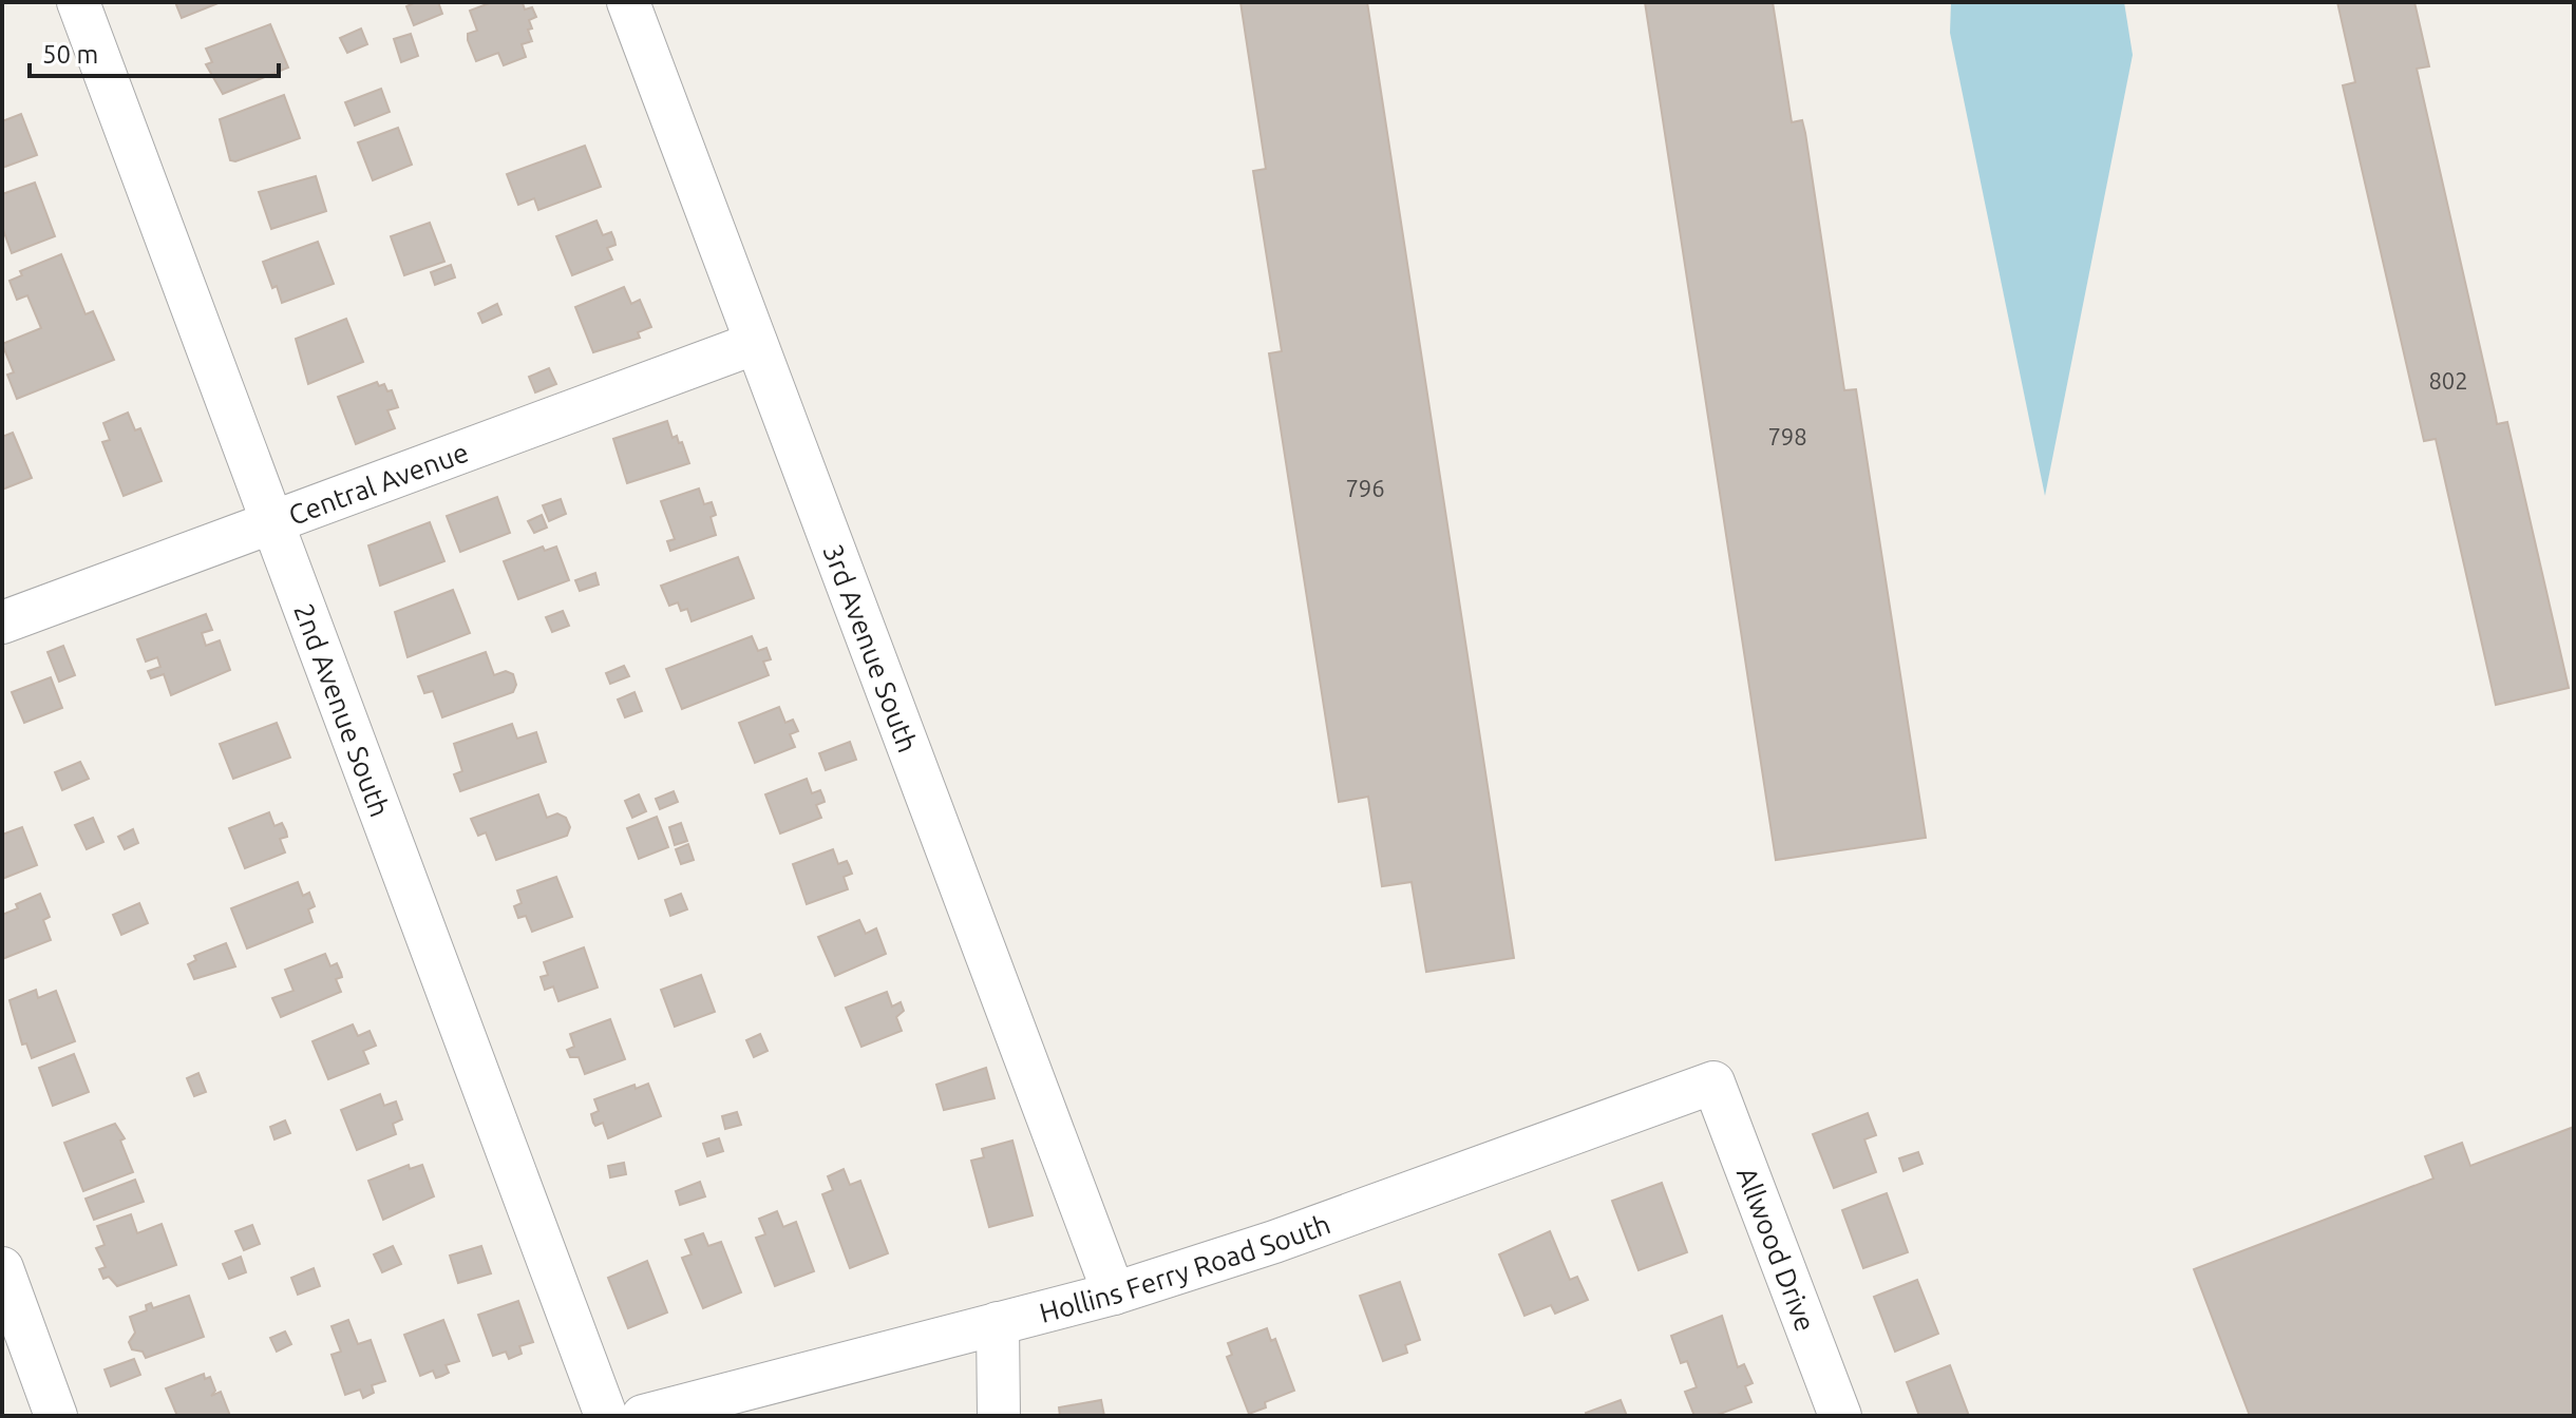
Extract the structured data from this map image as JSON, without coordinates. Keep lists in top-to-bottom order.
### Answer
{
  "streets": {
    "street": [
      "Central Avenue",
      "3rd Avenue South",
      "2nd Avenue South",
      "Allwood Drive",
      "Hollins Ferry Road South"
    ]
  },
  "crossings": [
    ["Central Avenue", "3rd Avenue South"],
    ["Central Avenue", "2nd Avenue South"],
    ["3rd Avenue South", "Hollins Ferry Road South"],
    ["Allwood Drive", "Hollins Ferry Road South"]
  ],
  "house_numbers": ["802", "798", "796"],
  "scale_bar": "50 m"
}
